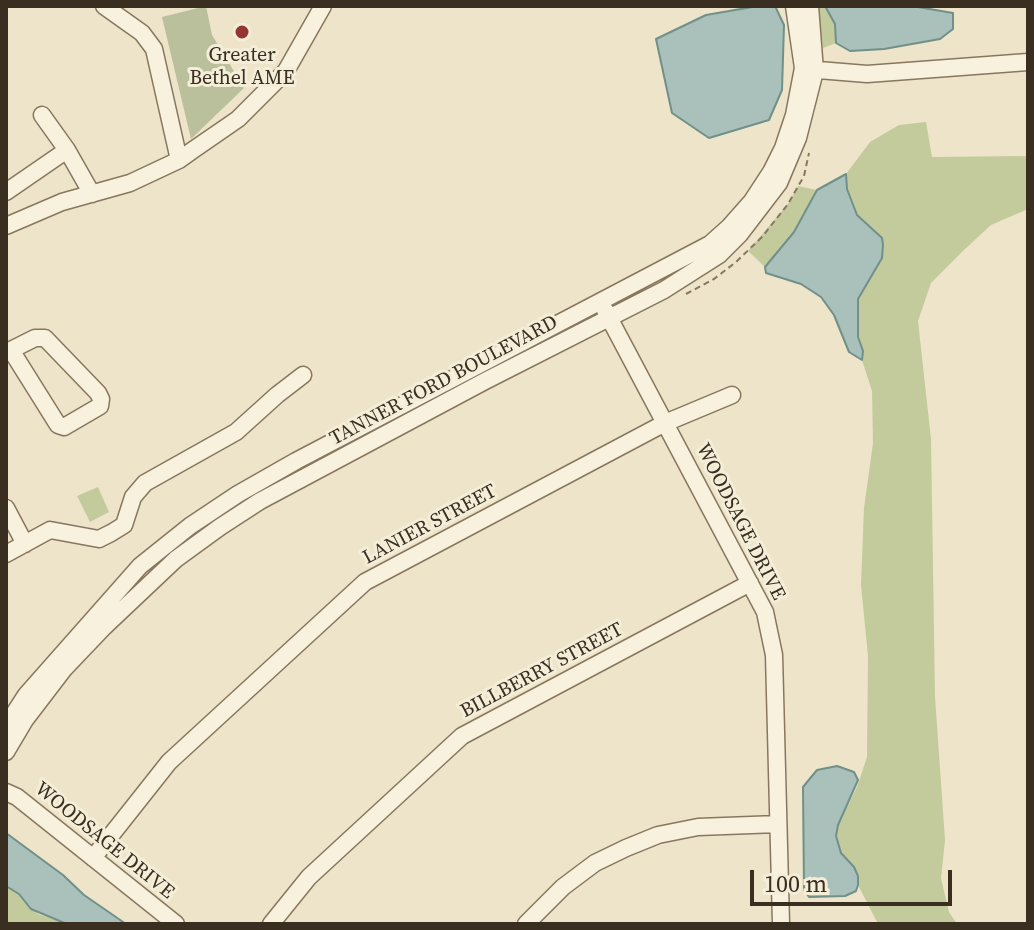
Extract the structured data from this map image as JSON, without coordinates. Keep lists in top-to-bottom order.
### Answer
{
  "streets": {
    "street": [
      "TANNER FORD BOULEVARD",
      "WOODSAGE DRIVE",
      "LANIER STREET",
      "BILLBERRY STREET"
    ]
  },
  "crossings": [
    ["TANNER FORD BOULEVARD", "WOODSAGE DRIVE"],
    ["WOODSAGE DRIVE", "LANIER STREET"],
    ["WOODSAGE DRIVE", "BILLBERRY STREET"]
  ],
  "places": ["Greater Bethel AME"],
  "scale_bar": "100 m"
}
